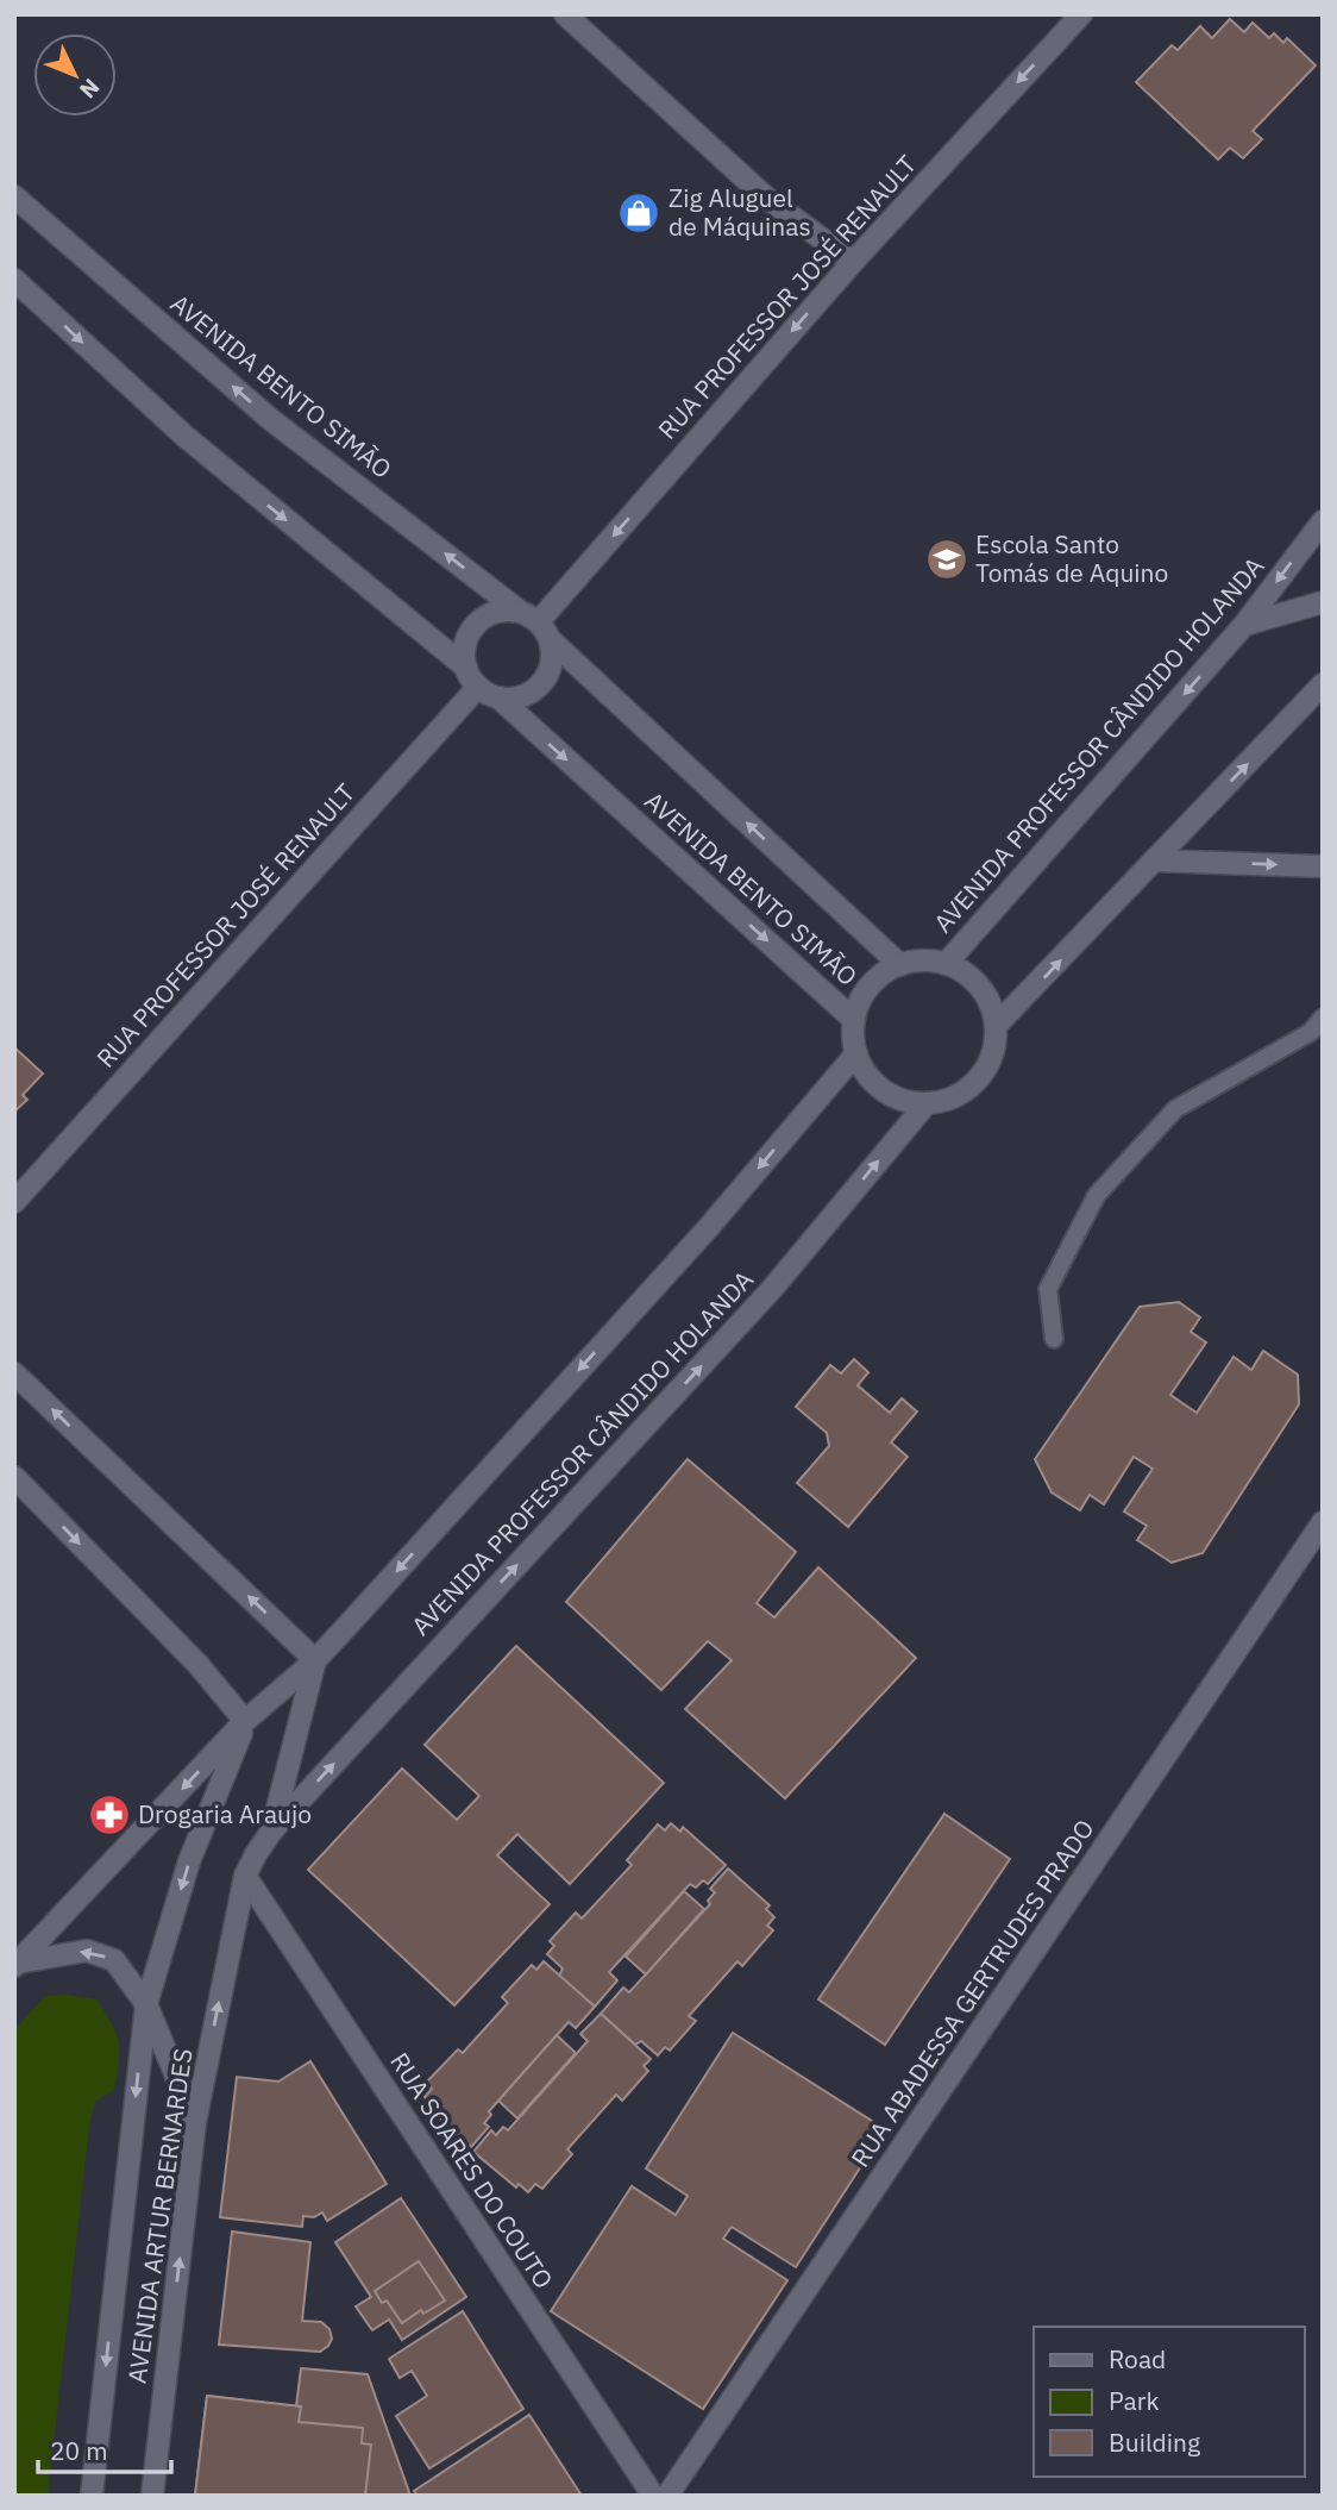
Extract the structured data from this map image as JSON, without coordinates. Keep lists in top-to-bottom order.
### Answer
{
  "streets": {
    "street": [
      "RUA PROFESSOR JOSÉ RENAULT",
      "AVENIDA BENTO SIMÃO",
      "AVENIDA PROFESSOR CÂNDIDO HOLANDA",
      "RUA ABADESSA GERTRUDES PRADO",
      "RUA SOARES DO COUTO",
      "AVENIDA ARTUR BERNARDES"
    ]
  },
  "crossings": [
    ["RUA PROFESSOR JOSÉ RENAULT", "AVENIDA BENTO SIMÃO"],
    ["AVENIDA BENTO SIMÃO", "AVENIDA PROFESSOR CÂNDIDO HOLANDA"],
    ["AVENIDA PROFESSOR CÂNDIDO HOLANDA", "AVENIDA ARTUR BERNARDES"],
    ["RUA SOARES DO COUTO", "AVENIDA ARTUR BERNARDES"]
  ],
  "one_way": ["RUA PROFESSOR JOSÉ RENAULT"],
  "places": {
    "shop": ["Zig Aluguel de Máquinas"],
    "school or university": ["Escola Santo Tomás de Aquino"],
    "pharmacy": ["Drogaria Araujo"]
  },
  "legend": ["Road", "Park", "Building"],
  "scale_bar": "20 m",
  "north": "bottom right"
}
